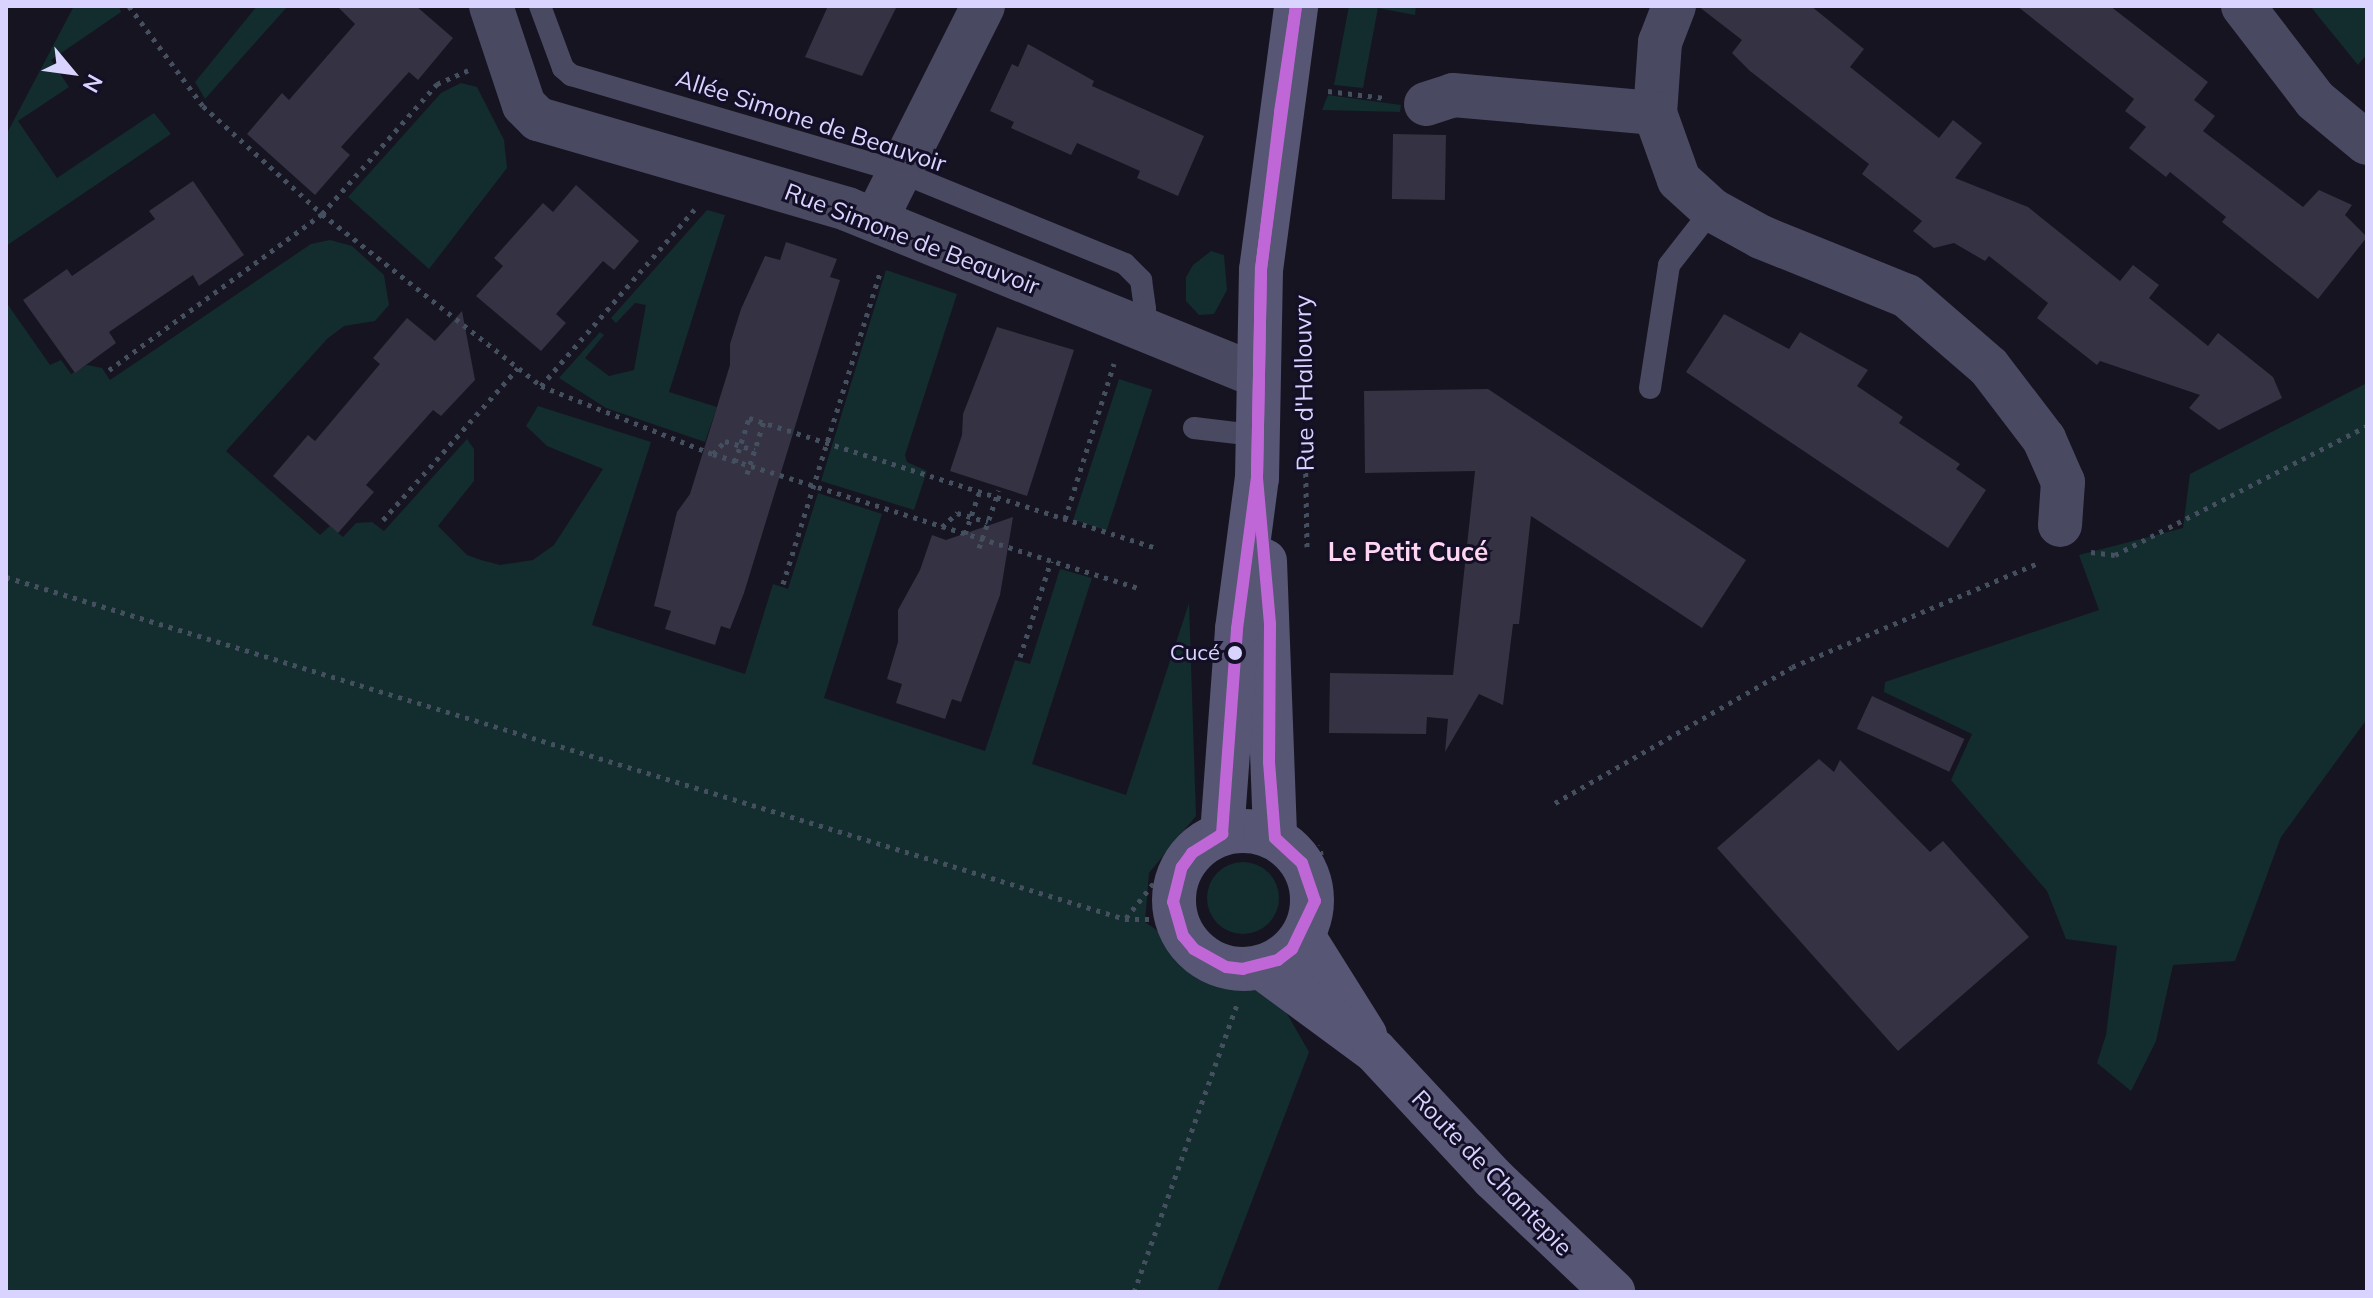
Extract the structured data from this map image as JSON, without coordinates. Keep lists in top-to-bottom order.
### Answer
{
  "streets": {
    "main road": ["Rue d'Hallouvry", "Route de Chantepie"],
    "street": ["Rue Simone de Beauvoir"],
    "lane": ["Allée Simone de Beauvoir"]
  },
  "crossings": [
    ["Allée Simone de Beauvoir", "Rue Simone de Beauvoir"],
    ["Rue Simone de Beauvoir", "Rue d'Hallouvry"],
    ["Rue d'Hallouvry", "Route de Chantepie"]
  ],
  "districts": ["Le Petit Cucé"],
  "places": ["Cucé"],
  "north": "bottom right"
}
